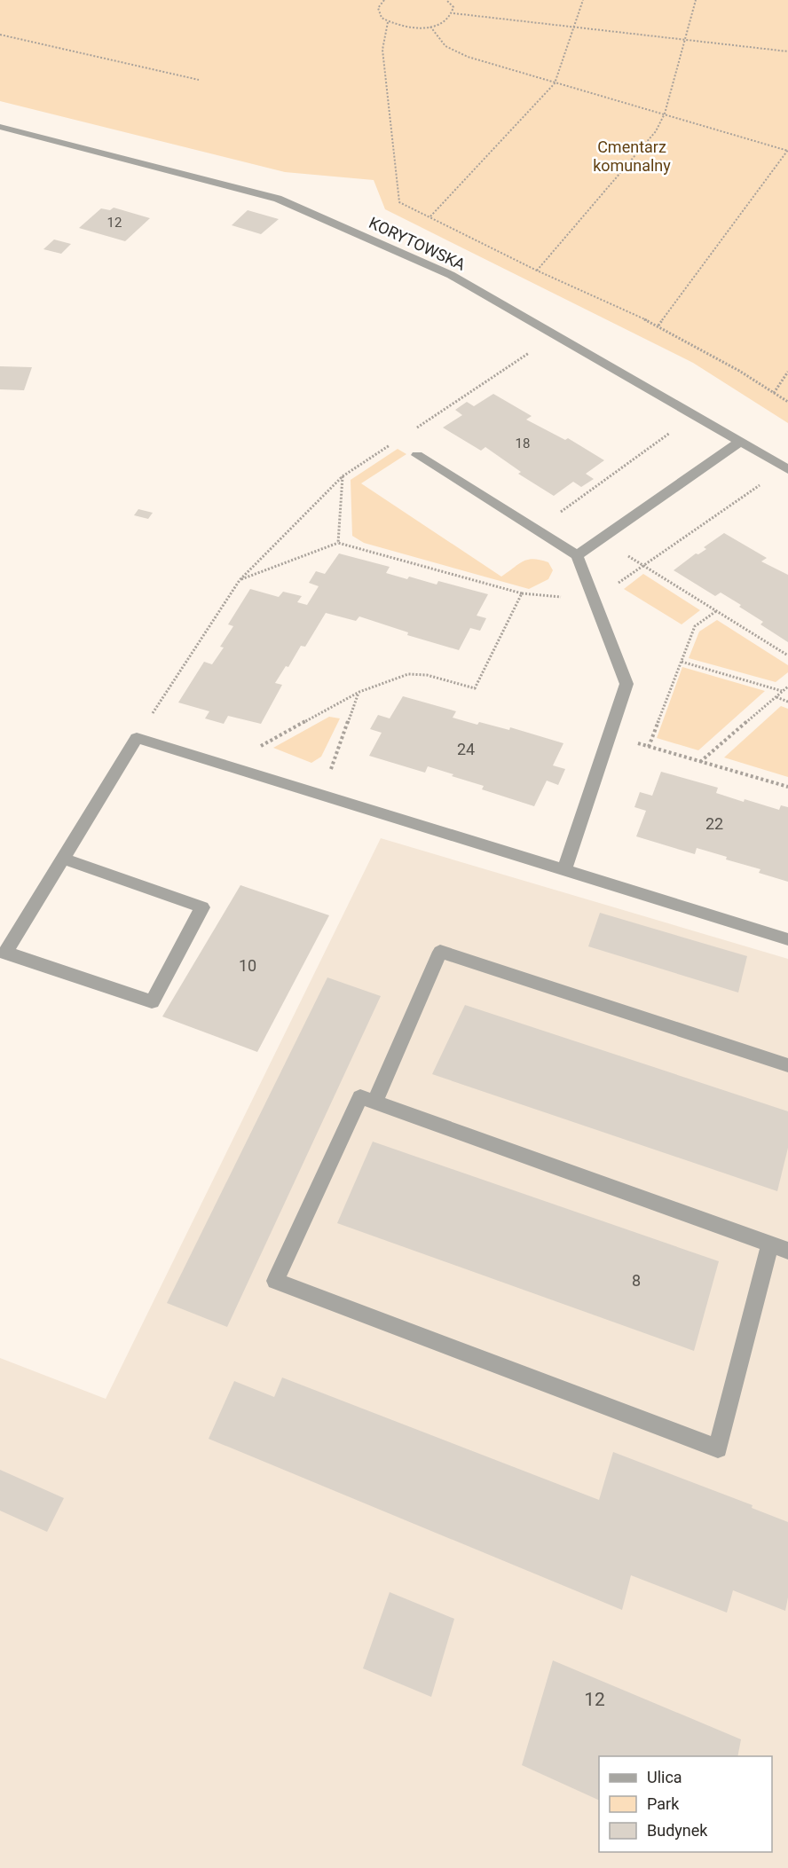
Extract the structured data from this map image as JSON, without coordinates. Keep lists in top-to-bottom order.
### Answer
{
  "streets": {
    "street": ["KORYTOWSKA"]
  },
  "parks": ["Cmentarz komunalny"],
  "house_numbers": [
    "12",
    "18",
    "24",
    "22",
    "10",
    "8",
    "12"
  ],
  "legend": ["Ulica", "Park", "Budynek"]
}
